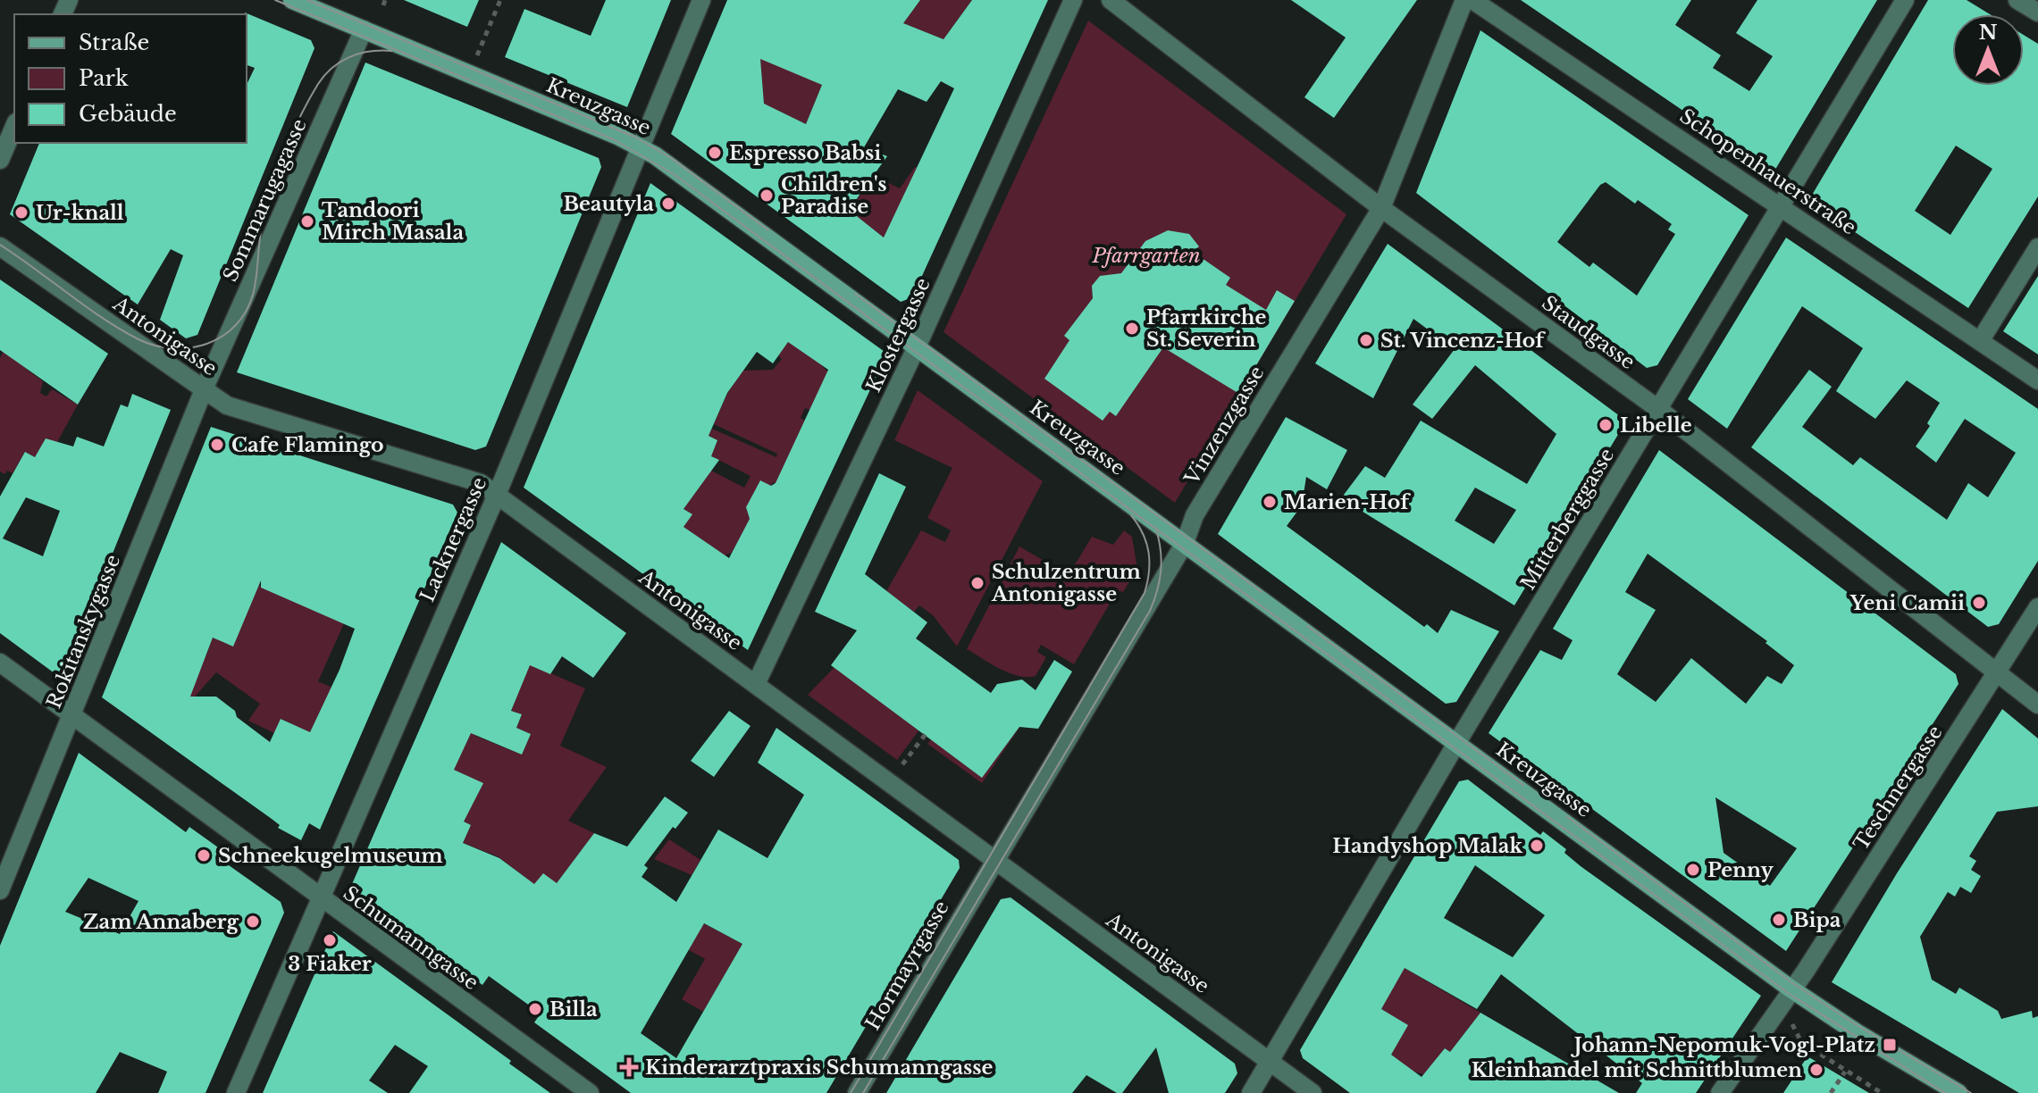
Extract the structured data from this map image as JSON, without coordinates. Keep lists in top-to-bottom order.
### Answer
{
  "streets": {
    "street": [
      "Kreuzgasse",
      "Schopenhauerstraße",
      "Sommarugagasse",
      "Staudgasse",
      "Klostergasse",
      "Antonigasse",
      "Vinzenzgasse",
      "Mitterberggasse",
      "Lacknergasse",
      "Rokitanskygasse",
      "Teschnergasse",
      "Schumanngasse",
      "Hormayrgasse"
    ]
  },
  "crossings": [
    ["Kreuzgasse", "Sommarugagasse"],
    ["Kreuzgasse", "Klostergasse"],
    ["Kreuzgasse", "Vinzenzgasse"],
    ["Kreuzgasse", "Mitterberggasse"],
    ["Kreuzgasse", "Lacknergasse"],
    ["Kreuzgasse", "Teschnergasse"],
    ["Schopenhauerstraße", "Mitterberggasse"],
    ["Sommarugagasse", "Antonigasse"],
    ["Sommarugagasse", "Rokitanskygasse"],
    ["Staudgasse", "Vinzenzgasse"],
    ["Staudgasse", "Mitterberggasse"],
    ["Staudgasse", "Teschnergasse"],
    ["Klostergasse", "Antonigasse"],
    ["Antonigasse", "Vinzenzgasse"],
    ["Antonigasse", "Mitterberggasse"],
    ["Antonigasse", "Lacknergasse"],
    ["Antonigasse", "Rokitanskygasse"],
    ["Antonigasse", "Hormayrgasse"],
    ["Vinzenzgasse", "Hormayrgasse"],
    ["Lacknergasse", "Schumanngasse"],
    ["Rokitanskygasse", "Schumanngasse"]
  ],
  "parks": ["Pfarrgarten"],
  "places": {
    "other": [
      "Espresso Babsi",
      "Children's Paradise",
      "Beautyla",
      "Ur-knall",
      "Tandoori Mirch Masala",
      "Pfarrkirche St. Severin",
      "St. Vincenz-Hof",
      "Libelle",
      "Cafe Flamingo",
      "Marien-Hof",
      "Schulzentrum Antonigasse",
      "Yeni Camii",
      "Handyshop Malak",
      "Schneekugelmuseum",
      "Penny",
      "Bipa",
      "Zam Annaberg",
      "3 Fiaker",
      "Billa",
      "Kleinhandel mit Schnittblumen"
    ],
    "transit": ["Johann-Nepomuk-Vogl-Platz"],
    "health": ["Kinderarztpraxis Schumanngasse"]
  },
  "legend": ["Straße", "Park", "Gebäude"],
  "north": "top"
}
